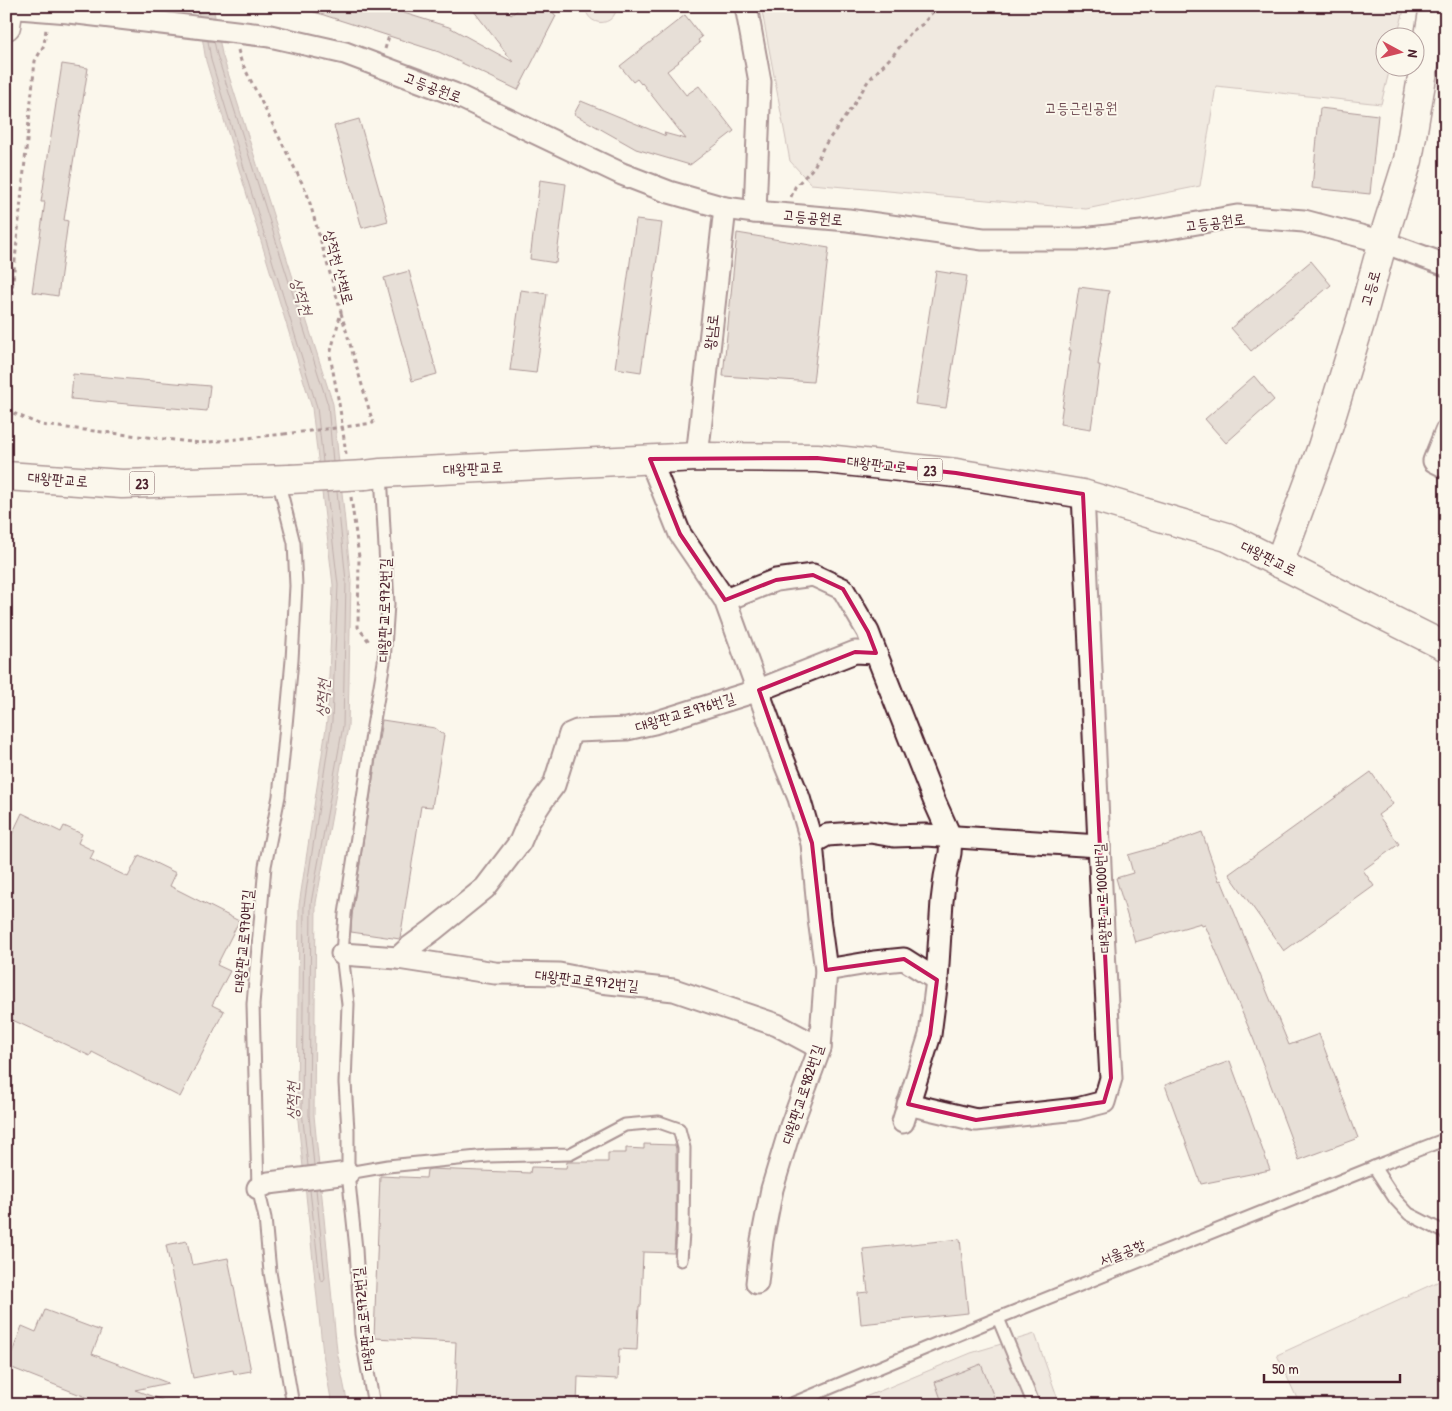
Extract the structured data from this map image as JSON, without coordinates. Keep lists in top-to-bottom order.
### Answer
{
  "streets": {
    "main road": ["고등로", "대왕판교로", "23"],
    "street": [
      "고등공원로",
      "왕남로",
      "대왕판교로972번길",
      "대왕판교로976번길",
      "대왕판교로1000번길",
      "대왕판교로982번길"
    ],
    "lane": ["대왕판교로970번길", "서울공항"],
    "path": ["상적천 산책로"]
  },
  "crossings": [
    ["고등공원로", "고등로"],
    ["고등공원로", "왕남로"],
    ["상적천 산책로", "대왕판교로"],
    ["상적천 산책로", "23"],
    ["상적천 산책로", "대왕판교로972번길"],
    ["고등로", "대왕판교로"],
    ["왕남로", "대왕판교로"],
    ["대왕판교로", "23"],
    ["대왕판교로", "대왕판교로972번길"],
    ["대왕판교로", "대왕판교로1000번길"],
    ["대왕판교로", "대왕판교로970번길"],
    ["대왕판교로", "대왕판교로982번길"],
    ["23", "대왕판교로972번길"],
    ["23", "대왕판교로970번길"],
    ["대왕판교로972번길", "대왕판교로976번길"],
    ["대왕판교로972번길", "대왕판교로982번길"],
    ["대왕판교로976번길", "대왕판교로982번길"]
  ],
  "water": ["상적천"],
  "parks": ["고등근린공원"],
  "scale_bar": "50 m",
  "north": "right"
}
